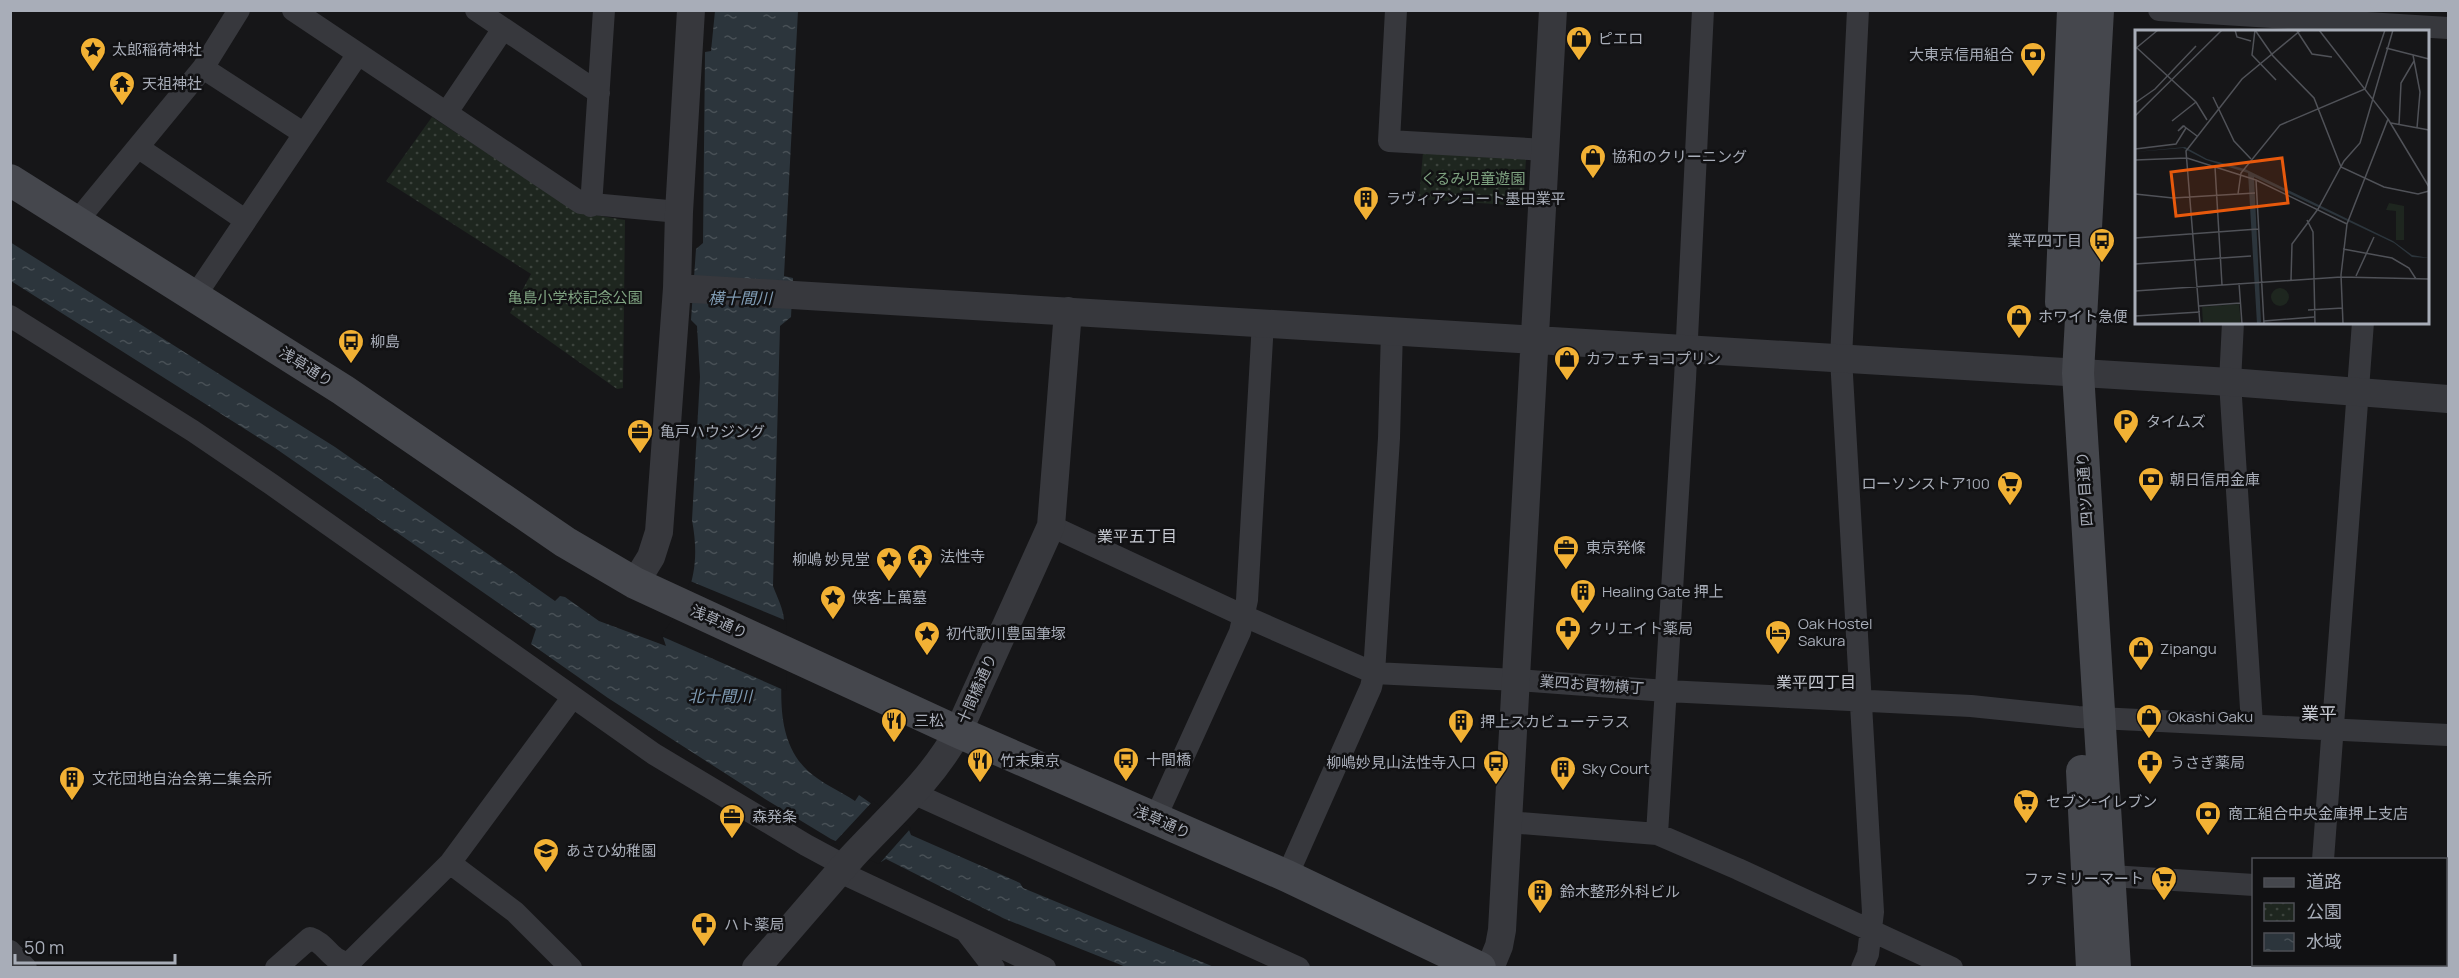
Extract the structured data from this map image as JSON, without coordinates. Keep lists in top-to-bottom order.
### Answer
{
  "streets": {
    "main road": ["浅草通り", "四ツ目通り"],
    "street": ["業四お買物横丁", "十間橋通り"]
  },
  "crossings": [
    ["浅草通り", "十間橋通り"],
    ["四ツ目通り", "業四お買物横丁"]
  ],
  "districts": ["業平五丁目", "業平四丁目", "業平"],
  "water": ["横十間川", "北十間川"],
  "parks": ["くるみ児童遊園", "亀島小学校記念公園"],
  "places": {
    "shop": [
      "ピエロ",
      "協和のクリーニング",
      "ホワイト急便",
      "カフェチョコプリン",
      "Zipangu",
      "Okashi Gaku"
    ],
    "place": [
      "太郎稲荷神社",
      "柳嶋 妙見堂",
      "侠客上萬墓",
      "初代歌川豊国筆塚"
    ],
    "bank": ["大東京信用組合", "朝日信用金庫", "商工組合中央金庫押上支店"],
    "temple": ["天祖神社", "法性寺"],
    "building": [
      "ラヴィアンコート墨田業平",
      "Healing Gate 押上",
      "押上スカビューテラス",
      "Sky Court",
      "文花団地自治会第二集会所",
      "鈴木整形外科ビル"
    ],
    "bus stop": [
      "業平四丁目",
      "柳島",
      "十間橋",
      "柳嶋妙見山法性寺入口"
    ],
    "parking": ["タイムズ"],
    "office": ["亀戸ハウジング", "東京発條", "森発条"],
    "supermarket": ["ローソンストア100", "セブン-イレブン", "ファミリーマート"],
    "pharmacy": ["クリエイト薬局", "うさぎ薬局", "ハト薬局"],
    "hotel": ["Oak Hostel Sakura"],
    "restaurant": ["三松", "竹末東京"],
    "school or university": ["あさひ幼稚園"]
  },
  "legend": ["道路", "公園", "水域"],
  "scale_bar": "50 m"
}
